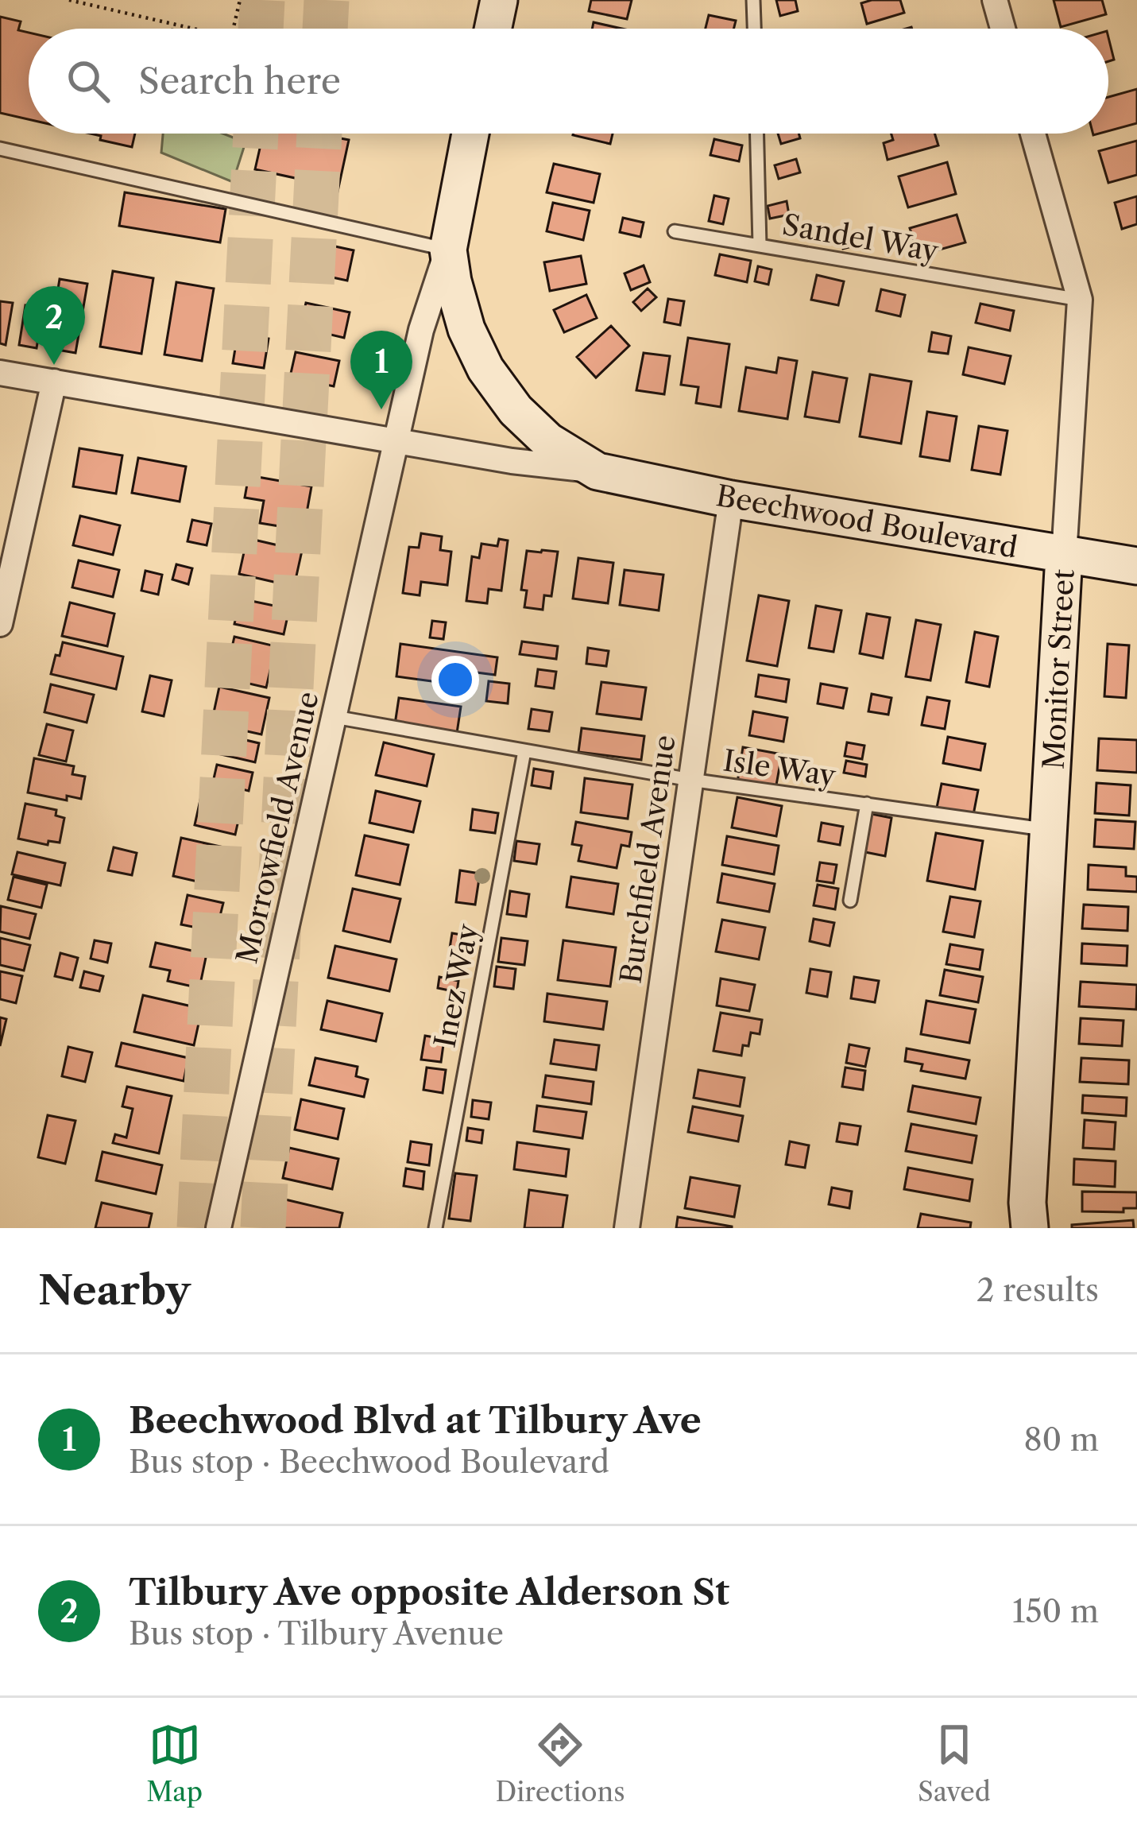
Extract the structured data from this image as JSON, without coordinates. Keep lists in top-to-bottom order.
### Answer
{
  "streets": {
    "street": [
      "Beechwood Boulevard",
      "Monitor Street",
      "Morrowfield Avenue",
      "Burchfield Avenue"
    ],
    "lane": ["Sandel Way", "Isle Way", "Inez Way"]
  },
  "crossings": [
    ["Sandel Way", "Monitor Street"],
    ["Beechwood Boulevard", "Monitor Street"],
    ["Beechwood Boulevard", "Morrowfield Avenue"],
    ["Beechwood Boulevard", "Burchfield Avenue"],
    ["Monitor Street", "Isle Way"],
    ["Isle Way", "Morrowfield Avenue"],
    ["Isle Way", "Burchfield Avenue"],
    ["Isle Way", "Inez Way"]
  ],
  "page": {
    "search": "Search here",
    "pins": ["2", "1"],
    "heading": ["Nearby", "2 results"],
    "list": [
      {
        "mark": "1",
        "name": "Beechwood Blvd at Tilbury Ave",
        "note": "Bus stop · Beechwood Boulevard",
        "value": "80 m"
      },
      {
        "mark": "2",
        "name": "Tilbury Ave opposite Alderson St",
        "note": "Bus stop · Tilbury Avenue",
        "value": "150 m"
      }
    ],
    "nav": ["Map", "Directions", "Saved"]
  }
}
